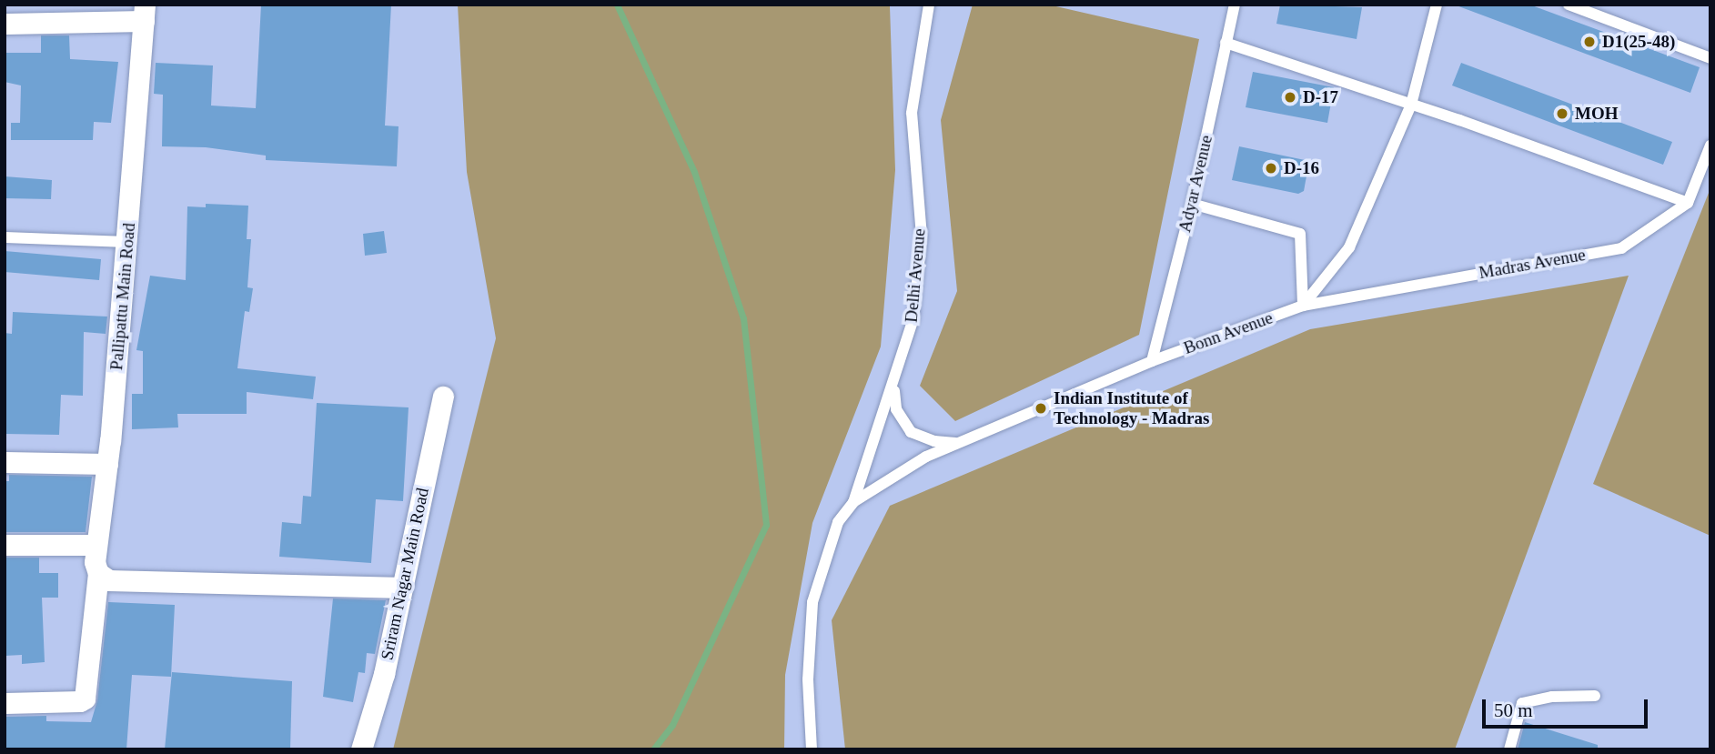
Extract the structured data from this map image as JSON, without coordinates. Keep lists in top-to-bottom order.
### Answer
{
  "streets": {
    "street": ["Pallipattu Main Road", "Sriram Nagar Main Road"],
    "lane": [
      "Adyar Avenue",
      "Madras Avenue",
      "Delhi Avenue",
      "Bonn Avenue"
    ]
  },
  "crossings": [
    ["Adyar Avenue", "Bonn Avenue"],
    ["Madras Avenue", "Bonn Avenue"],
    ["Delhi Avenue", "Bonn Avenue"]
  ],
  "places": [
    "D1(25-48)",
    "D-17",
    "MOH",
    "D-16",
    "Indian Institute of Technology - Madras"
  ],
  "scale_bar": "50 m"
}
